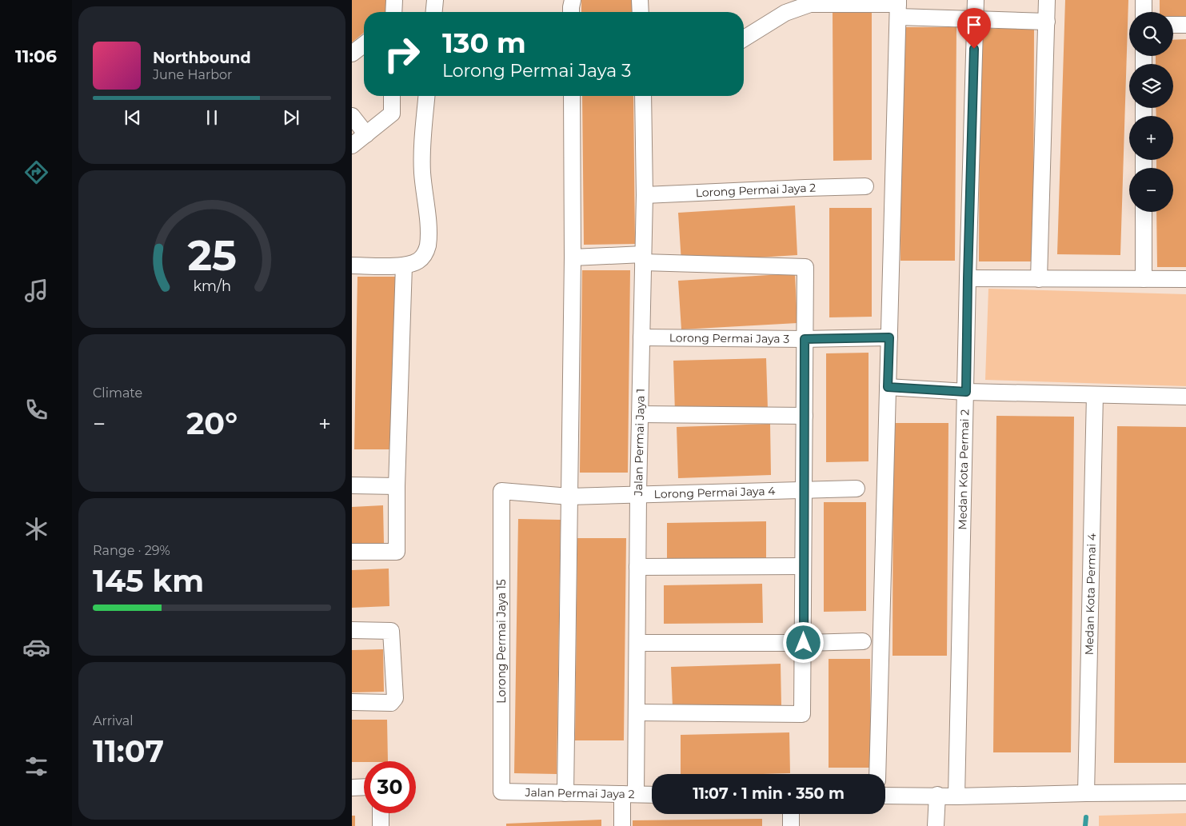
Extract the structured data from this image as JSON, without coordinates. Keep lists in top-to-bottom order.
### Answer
{
  "streets": {
    "street": [
      "Lorong Permai Jaya 2",
      "Lorong Permai Jaya 3",
      "Jalan Permai Jaya 1",
      "Medan Kota Permai 2",
      "Lorong Permai Jaya 4",
      "Medan Kota Permai 4",
      "Lorong Permai Jaya 15",
      "Jalan Permai Jaya 2"
    ]
  },
  "crossings": [
    ["Lorong Permai Jaya 2", "Jalan Permai Jaya 1"],
    ["Lorong Permai Jaya 3", "Jalan Permai Jaya 1"],
    ["Jalan Permai Jaya 1", "Lorong Permai Jaya 4"],
    ["Jalan Permai Jaya 1", "Jalan Permai Jaya 2"],
    ["Lorong Permai Jaya 4", "Lorong Permai Jaya 15"],
    ["Lorong Permai Jaya 15", "Jalan Permai Jaya 2"]
  ],
  "page": {
    "tabs": "11:06",
    "map_buttons": ["+", "−"],
    "turn": ["130 m", "Lorong Permai Jaya 3"],
    "song": ["Northbound", "June Harbor"],
    "tile": [
      "Climate",
      ["Range · 29%", "145 km"],
      ["Arrival", "11:07"]
    ],
    "heat": ["−", "20°", "+"],
    "limit": "30",
    "trip": "11:07 · 1 min · 350 m",
    "gauge": ["25", "km/h"]
  }
}
